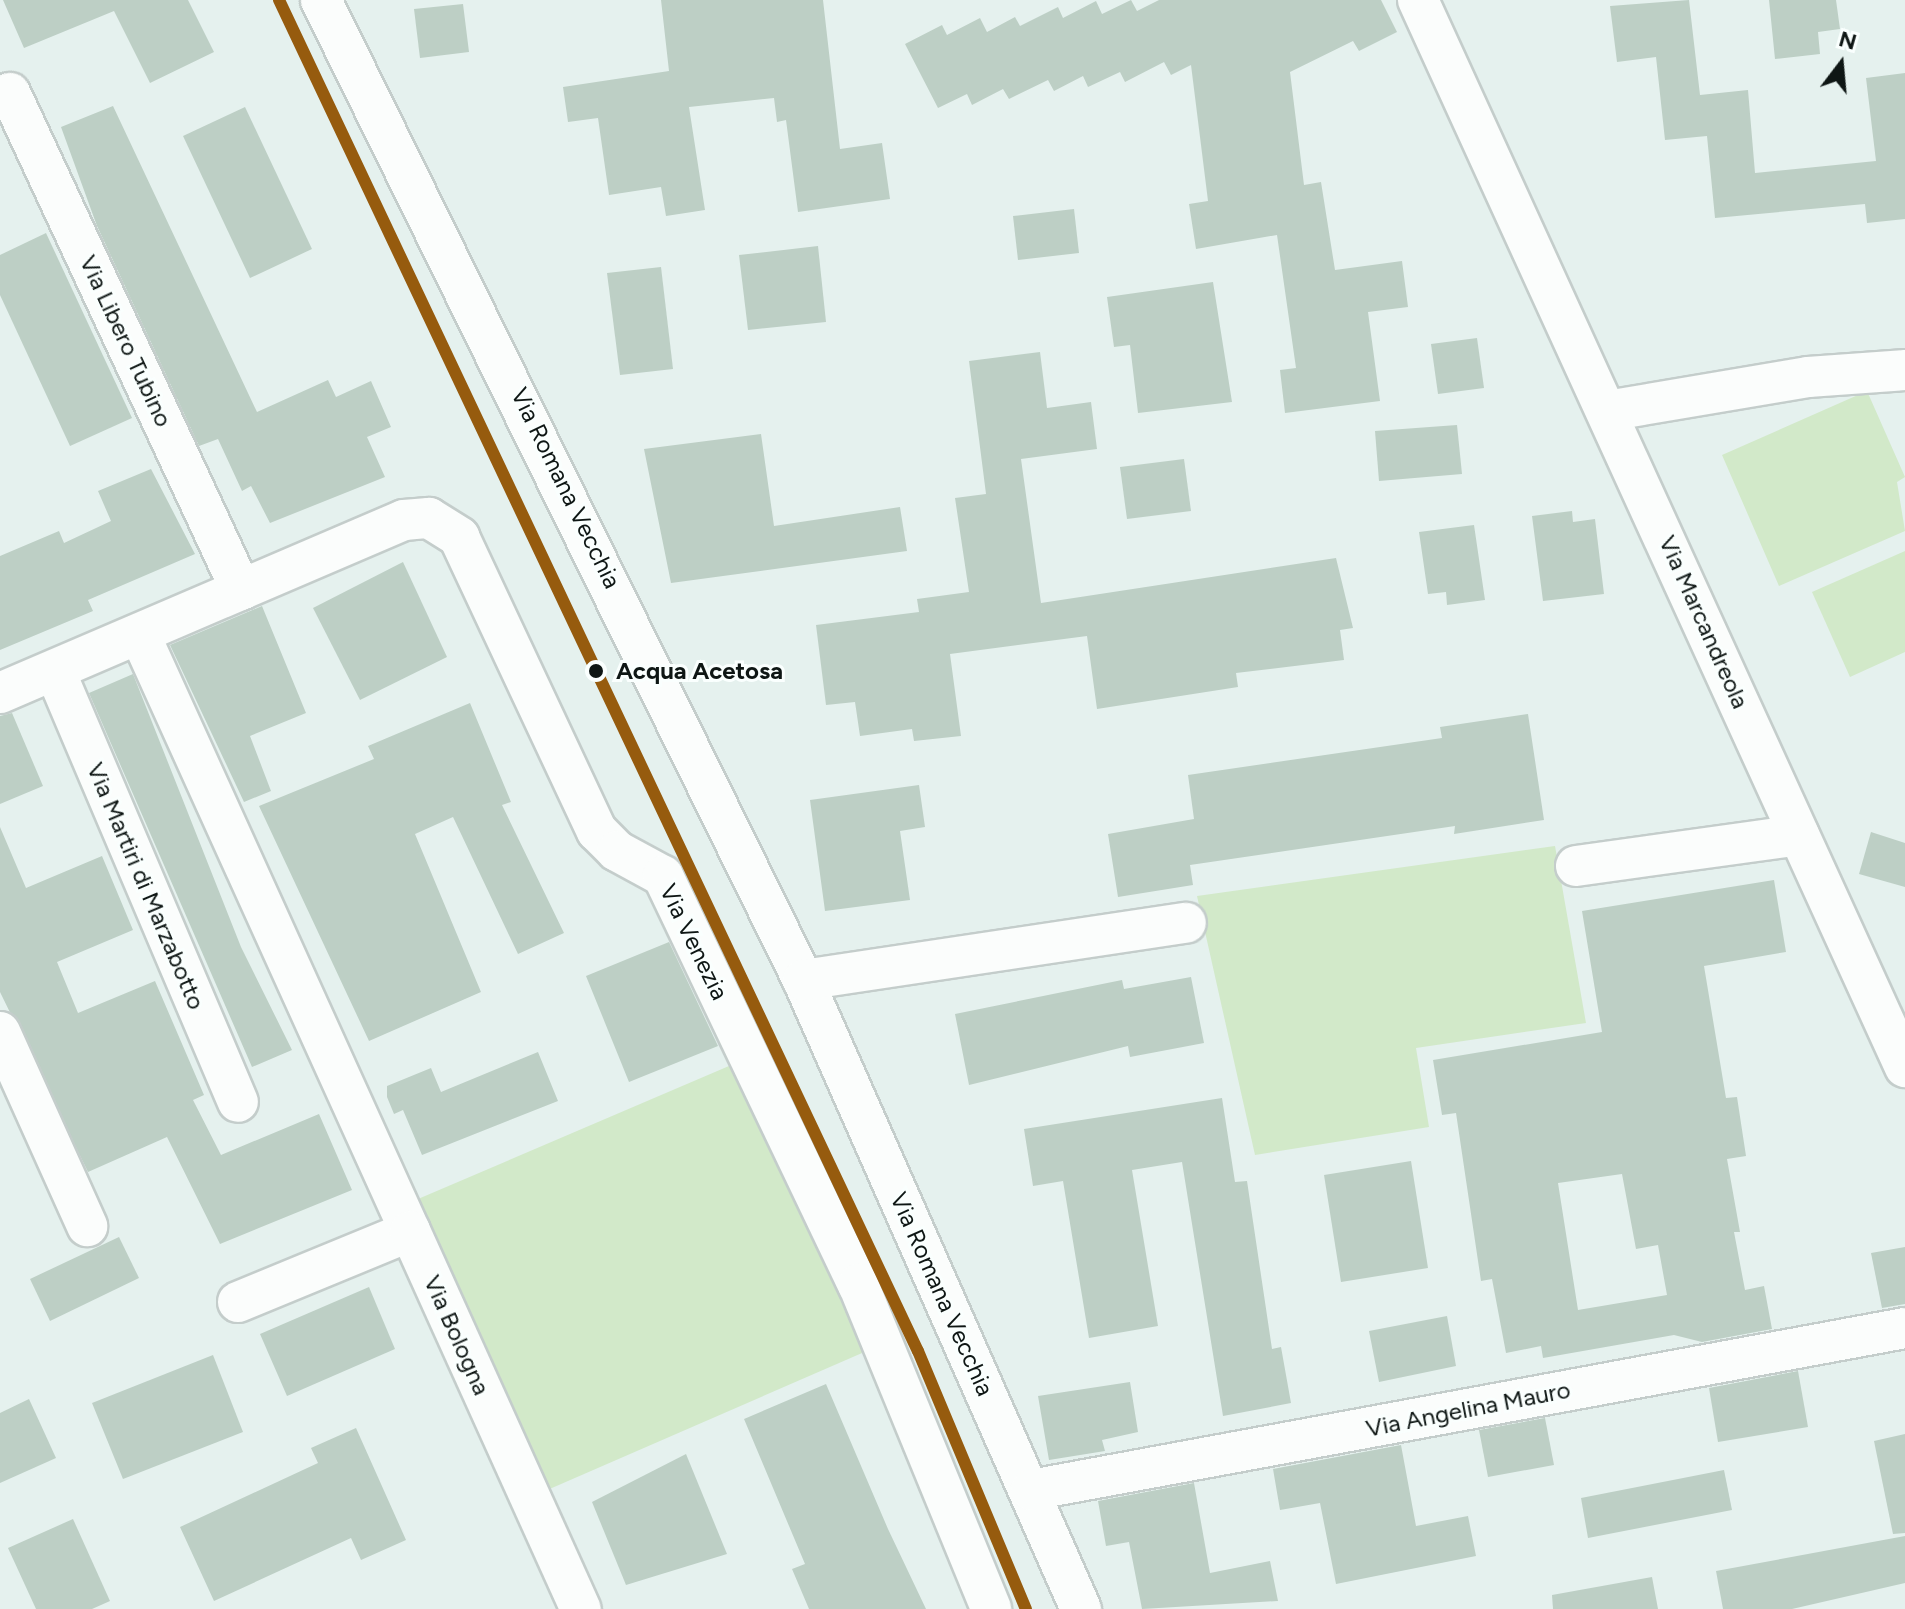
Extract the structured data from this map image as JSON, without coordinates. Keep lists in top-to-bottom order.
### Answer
{
  "streets": {
    "street": [
      "Via Libero Tubino",
      "Via Romana Vecchia",
      "Via Marcandreola",
      "Via Martiri di Marzabotto",
      "Via Venezia",
      "Via Bologna",
      "Via Angelina Mauro"
    ]
  },
  "crossings": [
    ["Via Libero Tubino", "Via Venezia"],
    ["Via Romana Vecchia", "Via Angelina Mauro"],
    ["Via Martiri di Marzabotto", "Via Venezia"]
  ],
  "places": ["Acqua Acetosa"],
  "north": "top"
}
